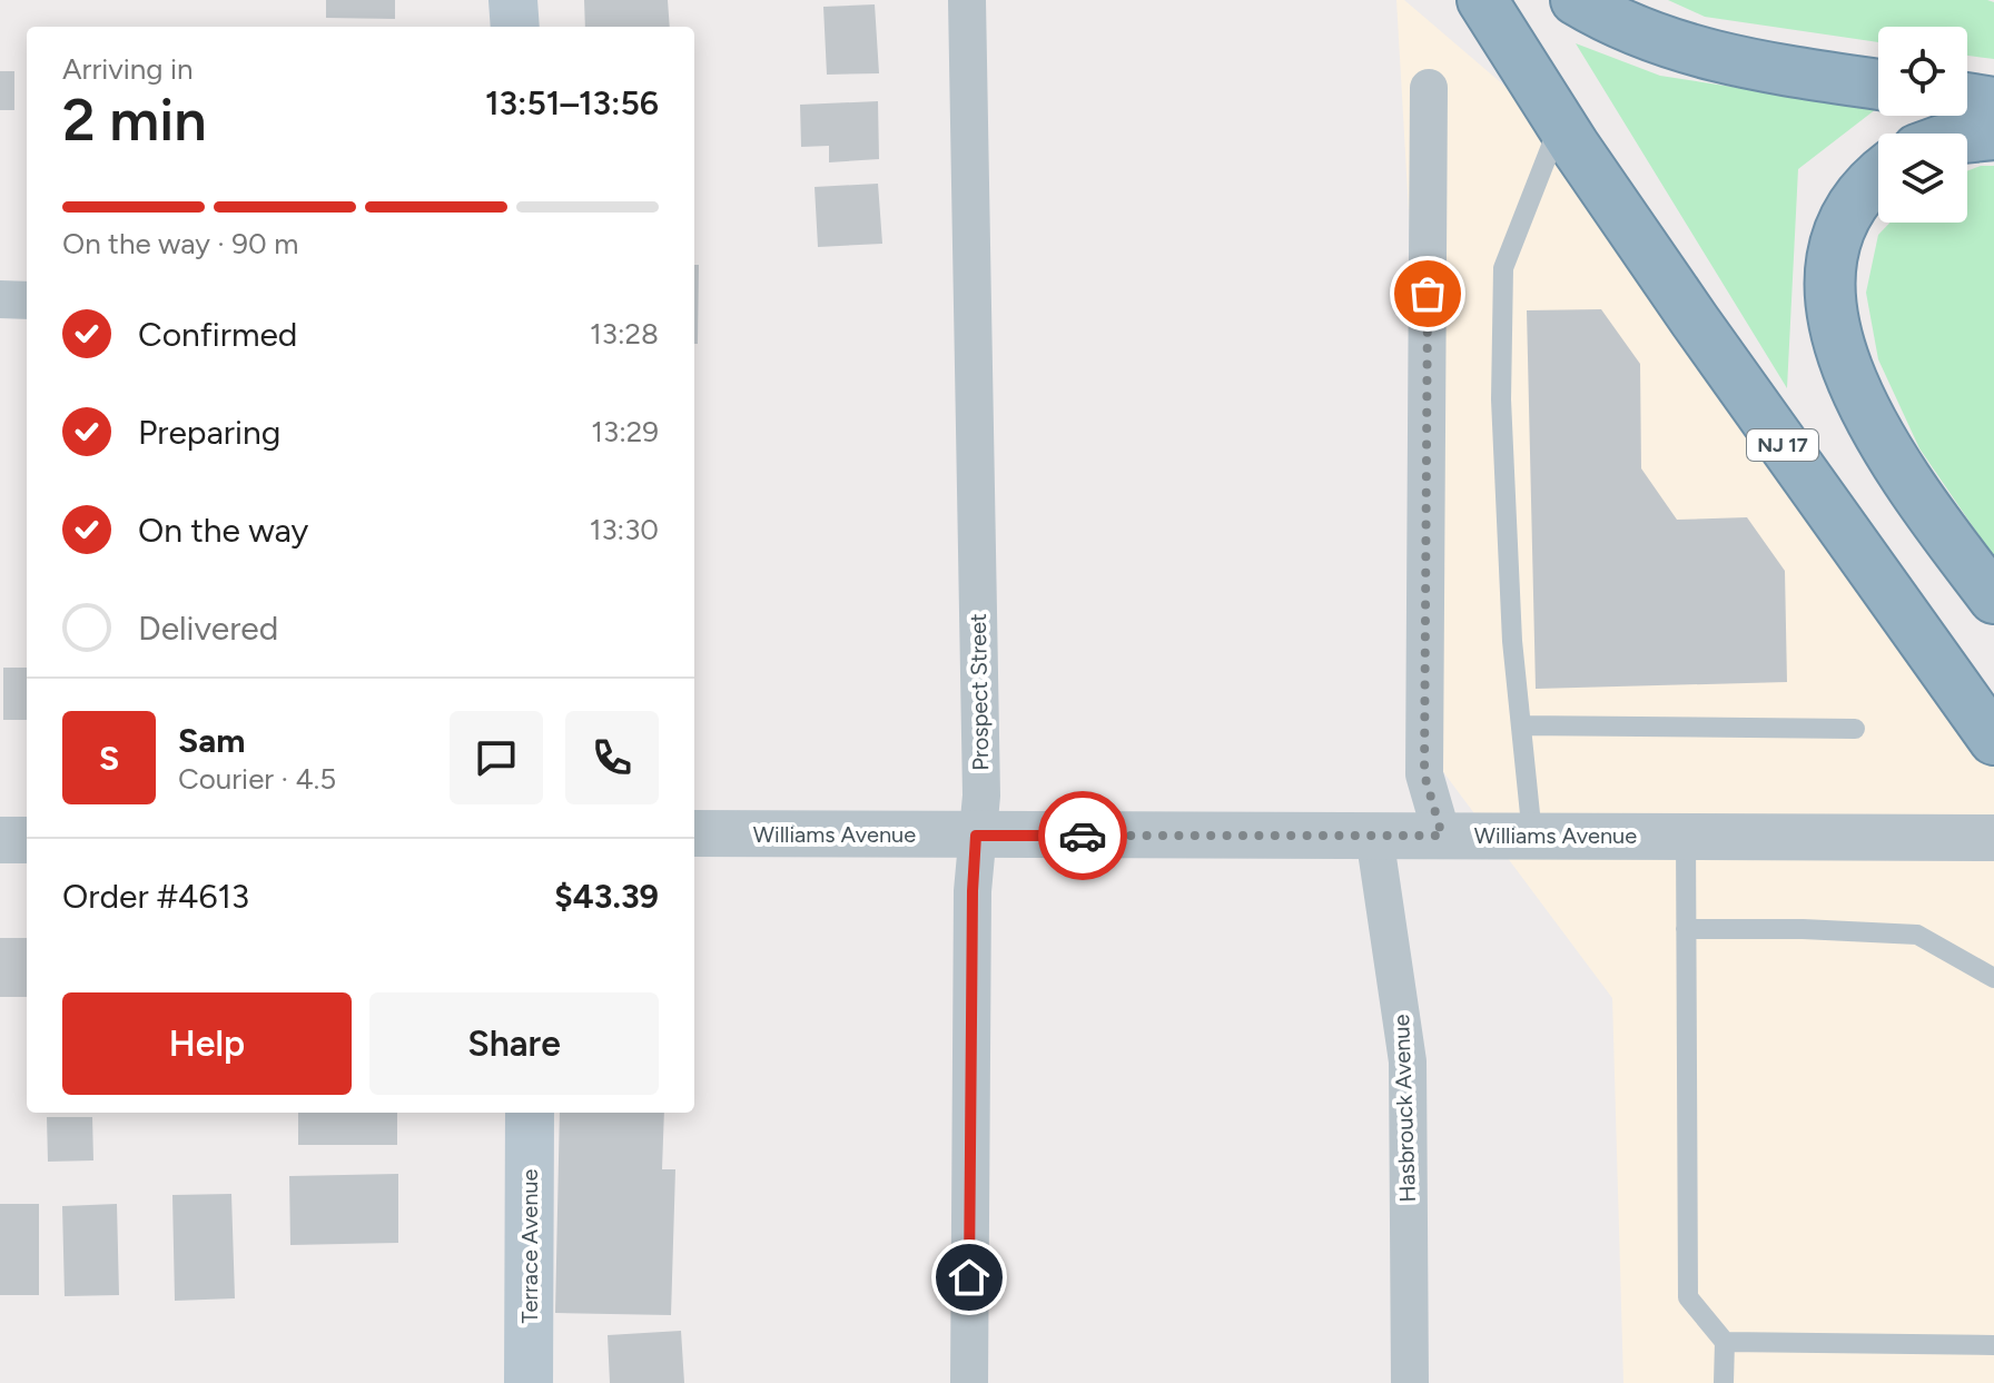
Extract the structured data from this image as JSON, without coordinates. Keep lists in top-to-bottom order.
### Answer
{
  "streets": {
    "highway": ["NJ 17"],
    "main road": ["Terrace Avenue"],
    "street": ["Prospect Street", "Williams Avenue", "Hasbrouck Avenue"]
  },
  "crossings": [
    ["Prospect Street", "Williams Avenue"],
    ["Williams Avenue", "Hasbrouck Avenue"]
  ],
  "page": {
    "heading": ["2 min", "Arriving in", "13:51–13:56"],
    "panel": [
      "Sam",
      "Courier · 4.5",
      "Order #4613",
      "$43.39"
    ],
    "bar": "On the way · 90 m",
    "list": [
      ["Confirmed", "13:28"],
      ["Preparing", "13:29"],
      ["On the way", "13:30"],
      "Delivered"
    ],
    "round": "S",
    "buttons": ["Help", "Share"]
  }
}
